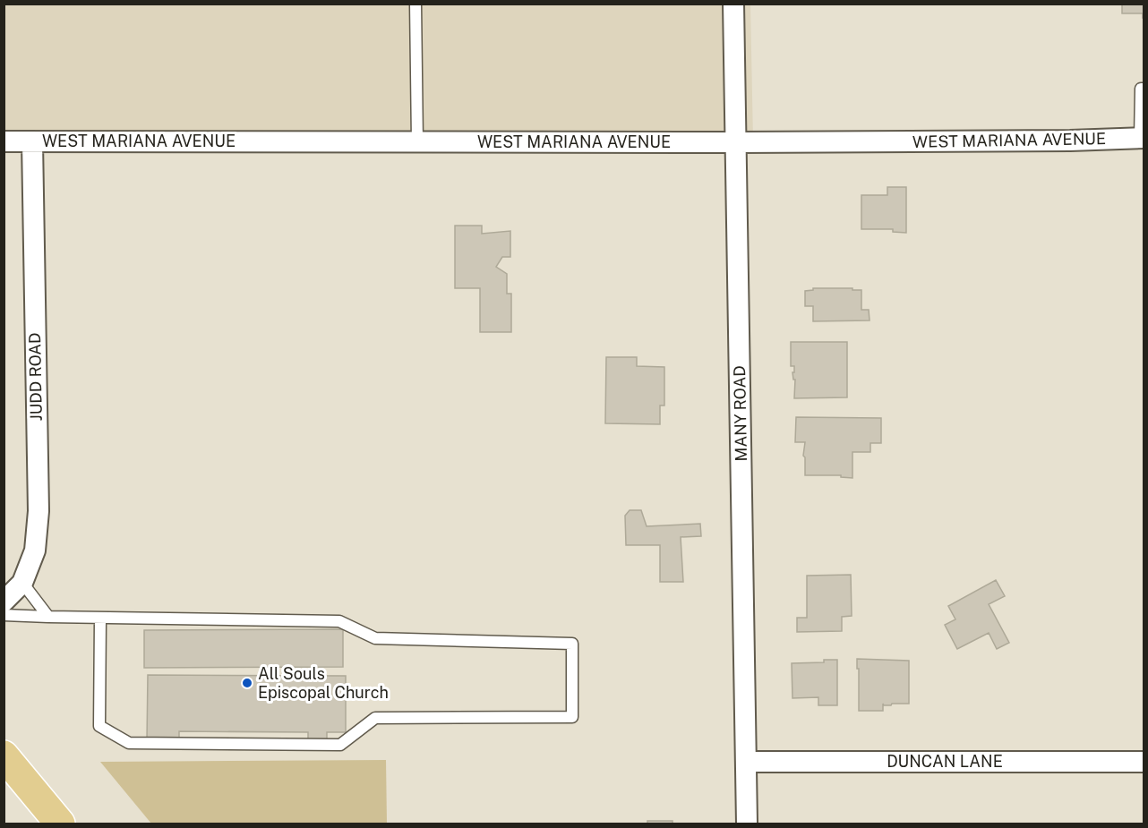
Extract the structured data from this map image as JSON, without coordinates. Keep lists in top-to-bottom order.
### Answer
{
  "streets": {
    "street": [
      "WEST MARIANA AVENUE",
      "JUDD ROAD",
      "MANY ROAD",
      "DUNCAN LANE"
    ]
  },
  "crossings": [
    ["WEST MARIANA AVENUE", "JUDD ROAD"],
    ["WEST MARIANA AVENUE", "MANY ROAD"],
    ["MANY ROAD", "DUNCAN LANE"]
  ],
  "places": ["All Souls Episcopal Church"]
}
